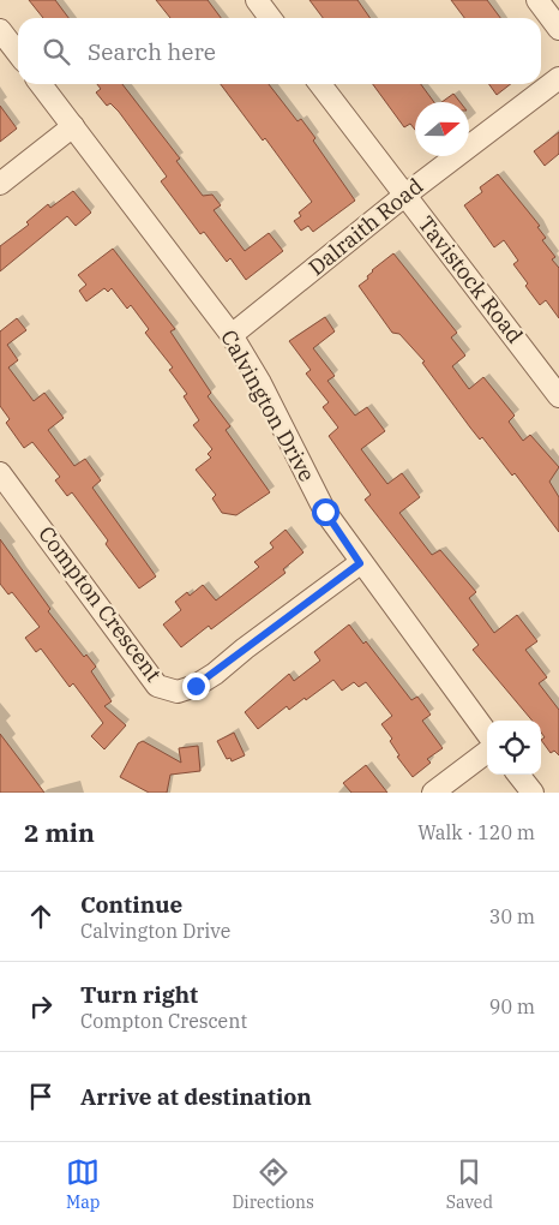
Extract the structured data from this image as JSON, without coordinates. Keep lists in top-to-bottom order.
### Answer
{
  "streets": {
    "street": [
      "Dalraith Road",
      "Tavistock Road",
      "Calvington Drive",
      "Compton Crescent"
    ]
  },
  "crossings": [
    ["Dalraith Road", "Tavistock Road"],
    ["Dalraith Road", "Calvington Drive"],
    ["Calvington Drive", "Compton Crescent"]
  ],
  "north": "right",
  "page": {
    "search": "Search here",
    "heading": ["2 min", "Walk · 120 m"],
    "list": [
      ["Continue", "Calvington Drive", "30 m"],
      ["Turn right", "Compton Crescent", "90 m"],
      "Arrive at destination"
    ],
    "nav": ["Map", "Directions", "Saved"]
  }
}
